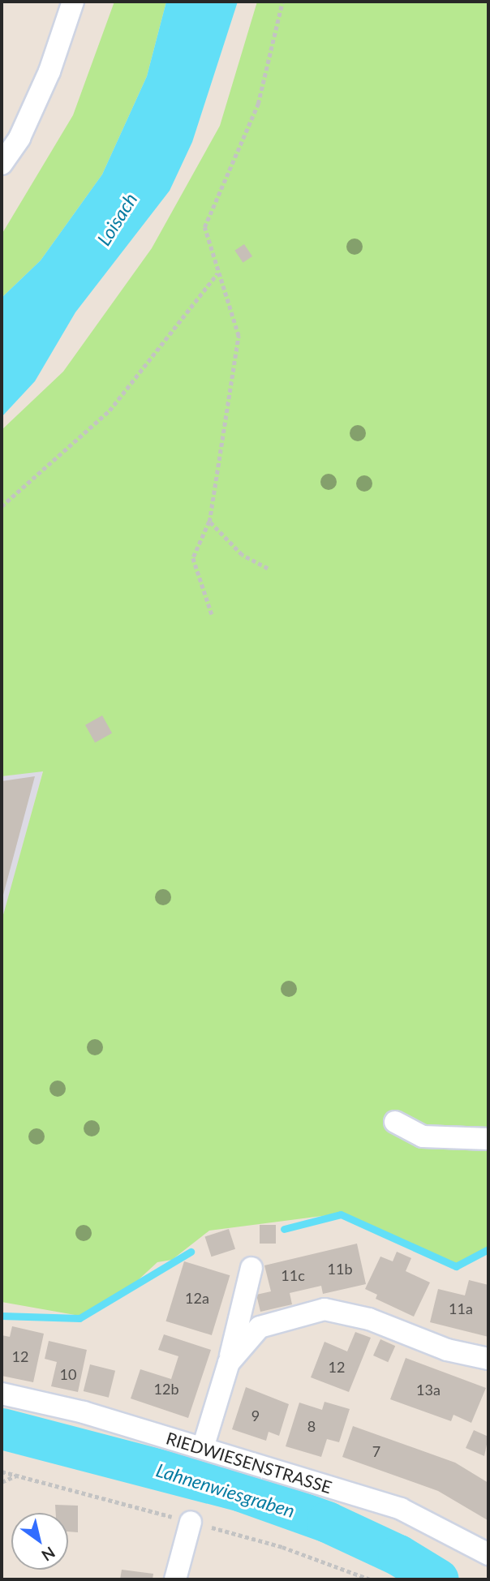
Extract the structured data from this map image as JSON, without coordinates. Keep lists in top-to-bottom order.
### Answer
{
  "streets": {
    "street": ["RIEDWIESENSTRASSE"]
  },
  "water": ["Loisach", "Lahnenwiesgraben"],
  "house_numbers": [
    "11b",
    "11c",
    "12a",
    "11a",
    "12",
    "12",
    "10",
    "12b",
    "13a",
    "9",
    "8",
    "7"
  ],
  "north": "bottom right"
}
